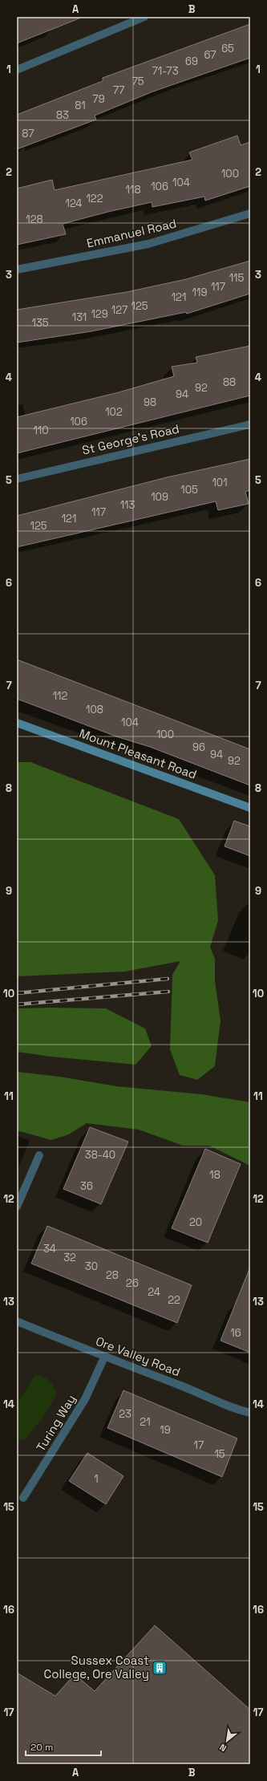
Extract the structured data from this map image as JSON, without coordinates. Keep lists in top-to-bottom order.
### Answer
{
  "streets": {
    "street": [
      "Emmanuel Road",
      "St George's Road",
      "Mount Pleasant Road",
      "Ore Valley Road",
      "Turing Way"
    ]
  },
  "crossings": [
    ["Ore Valley Road", "Turing Way"]
  ],
  "places": {
    "building": ["Sussex Coast College, Ore Valley"]
  },
  "house_numbers": [
    "65",
    "67",
    "69",
    "71-73",
    "75",
    "77",
    "79",
    "81",
    "83",
    "87",
    "100",
    "104",
    "106",
    "118",
    "122",
    "124",
    "128",
    "115",
    "117",
    "119",
    "121",
    "125",
    "127",
    "129",
    "131",
    "135",
    "88",
    "92",
    "94",
    "98",
    "102",
    "106",
    "110",
    "101",
    "105",
    "109",
    "113",
    "117",
    "121",
    "125",
    "112",
    "108",
    "104",
    "100",
    "96",
    "94",
    "92",
    "38-40",
    "18",
    "36",
    "20",
    "34",
    "32",
    "30",
    "28",
    "26",
    "24",
    "22",
    "16",
    "23",
    "21",
    "19",
    "17",
    "15",
    "1"
  ],
  "scale_bar": "20 m",
  "north": "bottom left",
  "grid": {
    "columns": ["A", "B"],
    "rows": [
      "1",
      "2",
      "3",
      "4",
      "5",
      "6",
      "7",
      "8",
      "9",
      "10",
      "11",
      "12",
      "13",
      "14",
      "15",
      "16",
      "17"
    ]
  }
}
